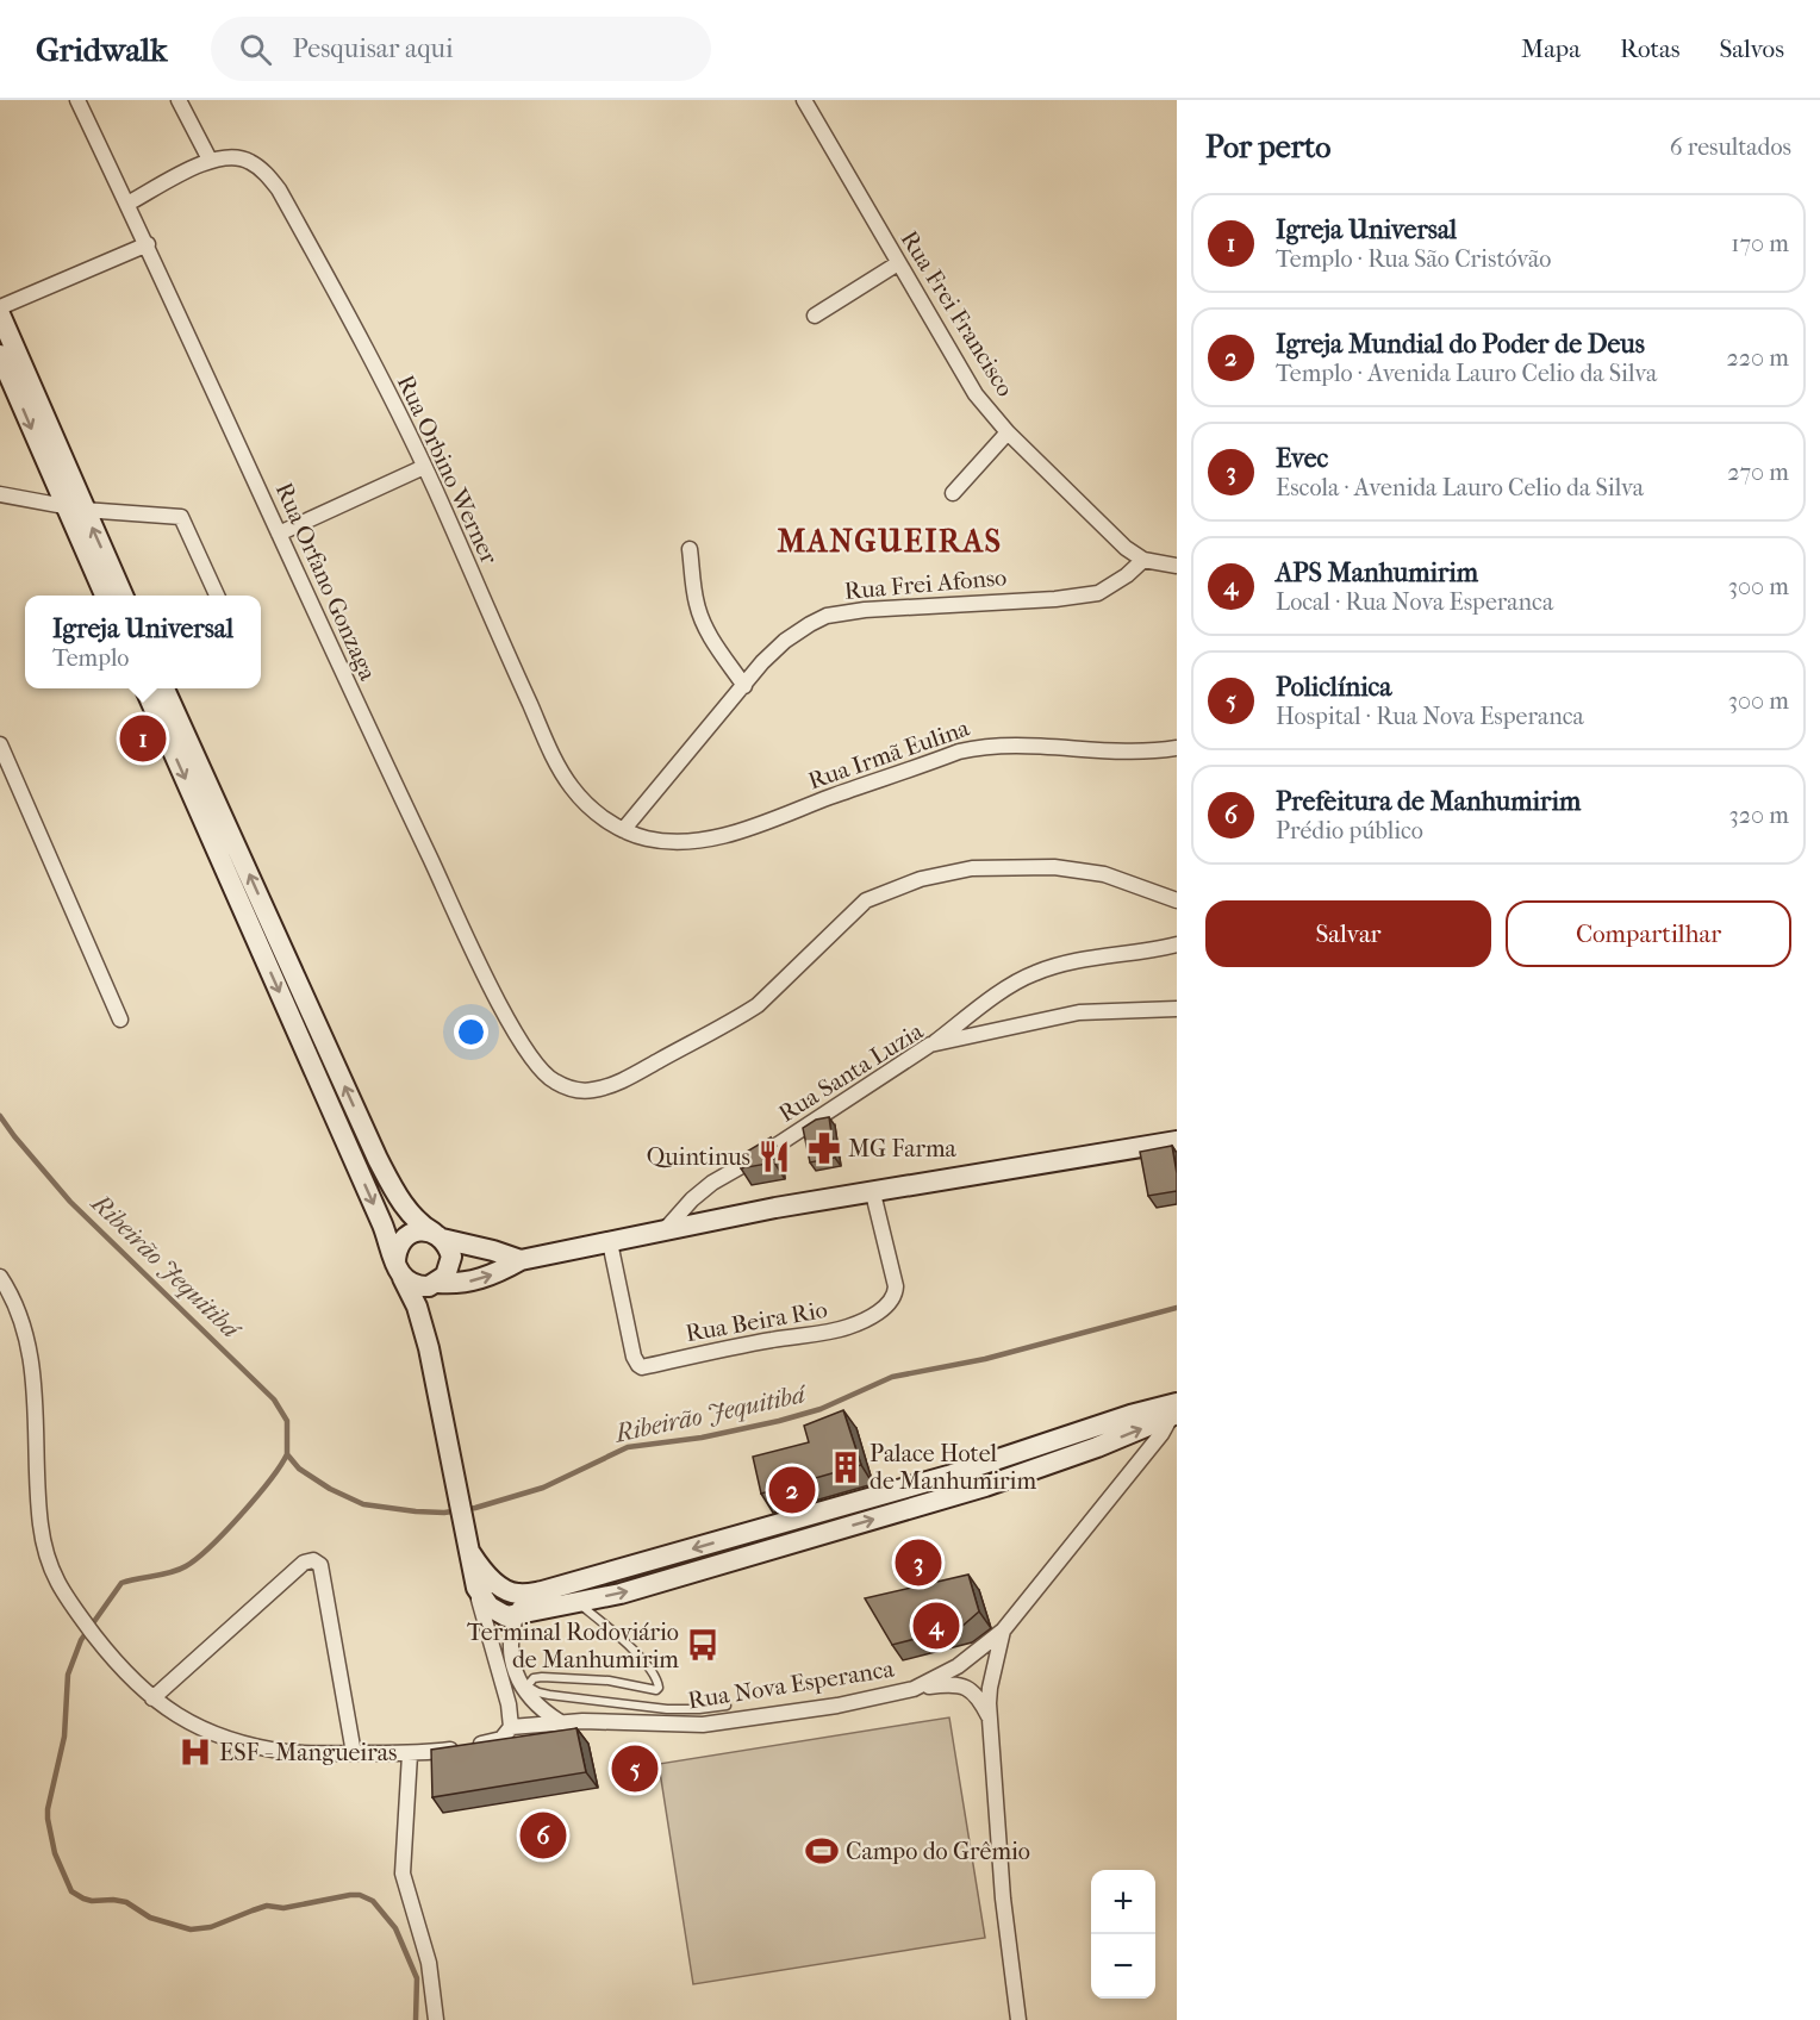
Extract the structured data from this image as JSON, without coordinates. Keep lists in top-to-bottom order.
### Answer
{
  "streets": {
    "street": [
      "Rua Frei Francisco",
      "Rua Orbino Werner",
      "Rua Orfano Gonzaga",
      "Rua Frei Afonso",
      "Rua Irmã Eulina",
      "Rua Santa Luzia",
      "Rua Beira Rio",
      "Rua Nova Esperanca"
    ]
  },
  "crossings": [
    ["Rua Frei Francisco", "Rua Frei Afonso"],
    ["Rua Orbino Werner", "Rua Frei Afonso"],
    ["Rua Orbino Werner", "Rua Irmã Eulina"],
    ["Rua Frei Afonso", "Rua Irmã Eulina"]
  ],
  "districts": ["MANGUEIRAS"],
  "water": ["Ribeirão Jequitibá"],
  "places": {
    "pharmacy": ["MG Farma"],
    "restaurant": ["Quintinus"],
    "building": ["Palace Hotel de Manhumirim"],
    "bus stop": ["Terminal Rodoviário de Manhumirim"],
    "hospital": ["ESF - Mangueiras"],
    "sports": ["Campo do Grêmio"]
  },
  "page": {
    "header": "Gridwalk",
    "search": "Pesquisar aqui",
    "nav": ["Mapa", "Rotas", "Salvos"],
    "heading": ["Por perto", "6 resultados"],
    "list": [
      {
        "mark": "1",
        "name": "Igreja Universal",
        "note": "Templo · Rua São Cristóvão",
        "value": "170 m"
      },
      {
        "mark": "2",
        "name": "Igreja Mundial do Poder de Deus",
        "note": "Templo · Avenida Lauro Celio da Silva",
        "value": "220 m"
      },
      {
        "mark": "3",
        "name": "Evec",
        "note": "Escola · Avenida Lauro Celio da Silva",
        "value": "270 m"
      },
      {
        "mark": "4",
        "name": "APS Manhumirim",
        "note": "Local · Rua Nova Esperanca",
        "value": "300 m"
      },
      {
        "mark": "5",
        "name": "Policlínica",
        "note": "Hospital · Rua Nova Esperanca",
        "value": "300 m"
      },
      {
        "mark": "6",
        "name": "Prefeitura de Manhumirim",
        "note": "Prédio público",
        "value": "320 m"
      }
    ],
    "popup": ["Igreja Universal", "Templo"],
    "pins": [
      "1",
      "2",
      "3",
      "4",
      "5",
      "6"
    ],
    "buttons": ["Salvar", "Compartilhar"],
    "map_buttons": ["+", "−"]
  }
}
